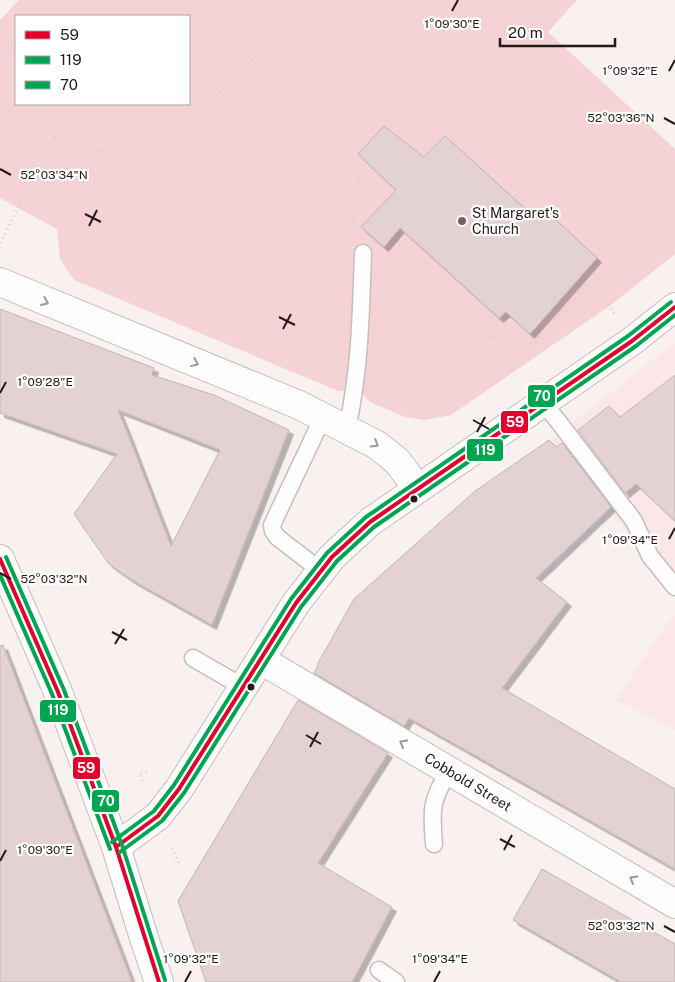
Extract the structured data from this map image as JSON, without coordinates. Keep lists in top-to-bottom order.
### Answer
{
  "streets": {
    "main road": ["Cobbold Street"]
  },
  "one_way": ["Cobbold Street"],
  "places": ["St Margaret's Church"],
  "lines": ["transit line 70", "transit line 59", "transit line 119"],
  "legend": ["59", "119", "70"],
  "scale_bar": "20 m",
  "coordinates": [
    "1°09'30\"E",
    "1°09'32\"E",
    "52°03'36\"N",
    "52°03'34\"N",
    "1°09'28\"E",
    "1°09'34\"E",
    "52°03'32\"N"
  ]
}
